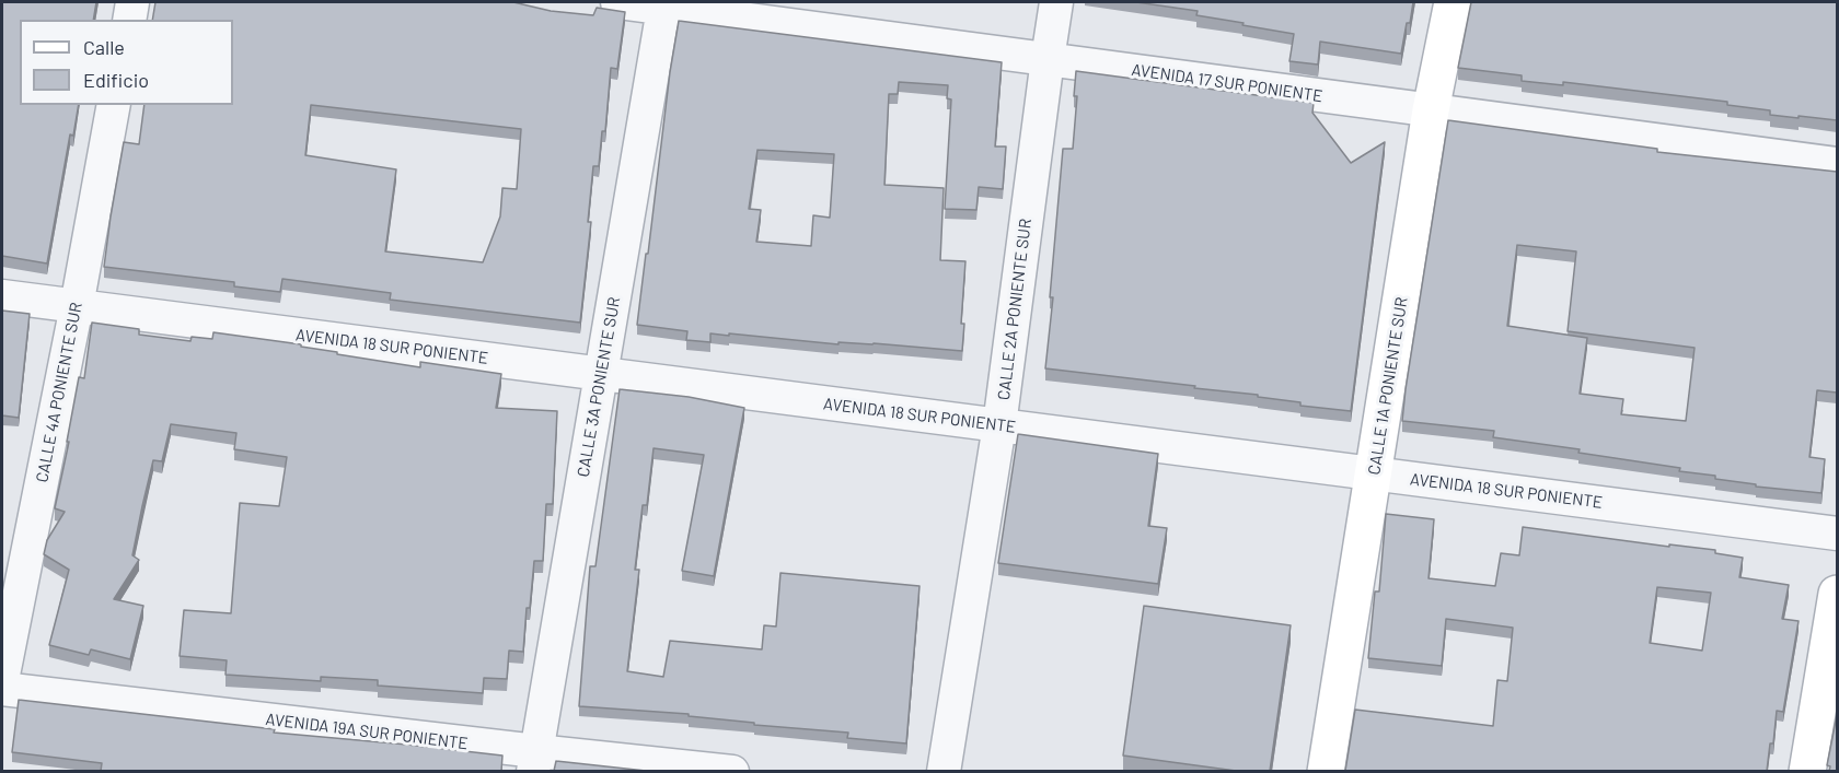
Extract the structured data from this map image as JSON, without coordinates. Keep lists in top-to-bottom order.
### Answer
{
  "streets": {
    "street": [
      "AVENIDA 17 SUR PONIENTE",
      "CALLE 2A PONIENTE SUR",
      "AVENIDA 18 SUR PONIENTE",
      "CALLE 1A PONIENTE SUR",
      "CALLE 3A PONIENTE SUR",
      "CALLE 4A PONIENTE SUR",
      "AVENIDA 19A SUR PONIENTE"
    ]
  },
  "crossings": [
    ["AVENIDA 17 SUR PONIENTE", "CALLE 2A PONIENTE SUR"],
    ["AVENIDA 17 SUR PONIENTE", "CALLE 1A PONIENTE SUR"],
    ["AVENIDA 17 SUR PONIENTE", "CALLE 3A PONIENTE SUR"],
    ["CALLE 2A PONIENTE SUR", "AVENIDA 18 SUR PONIENTE"],
    ["AVENIDA 18 SUR PONIENTE", "CALLE 1A PONIENTE SUR"],
    ["AVENIDA 18 SUR PONIENTE", "CALLE 3A PONIENTE SUR"],
    ["AVENIDA 18 SUR PONIENTE", "CALLE 4A PONIENTE SUR"],
    ["CALLE 3A PONIENTE SUR", "AVENIDA 19A SUR PONIENTE"]
  ],
  "legend": ["Calle", "Edificio"]
}
